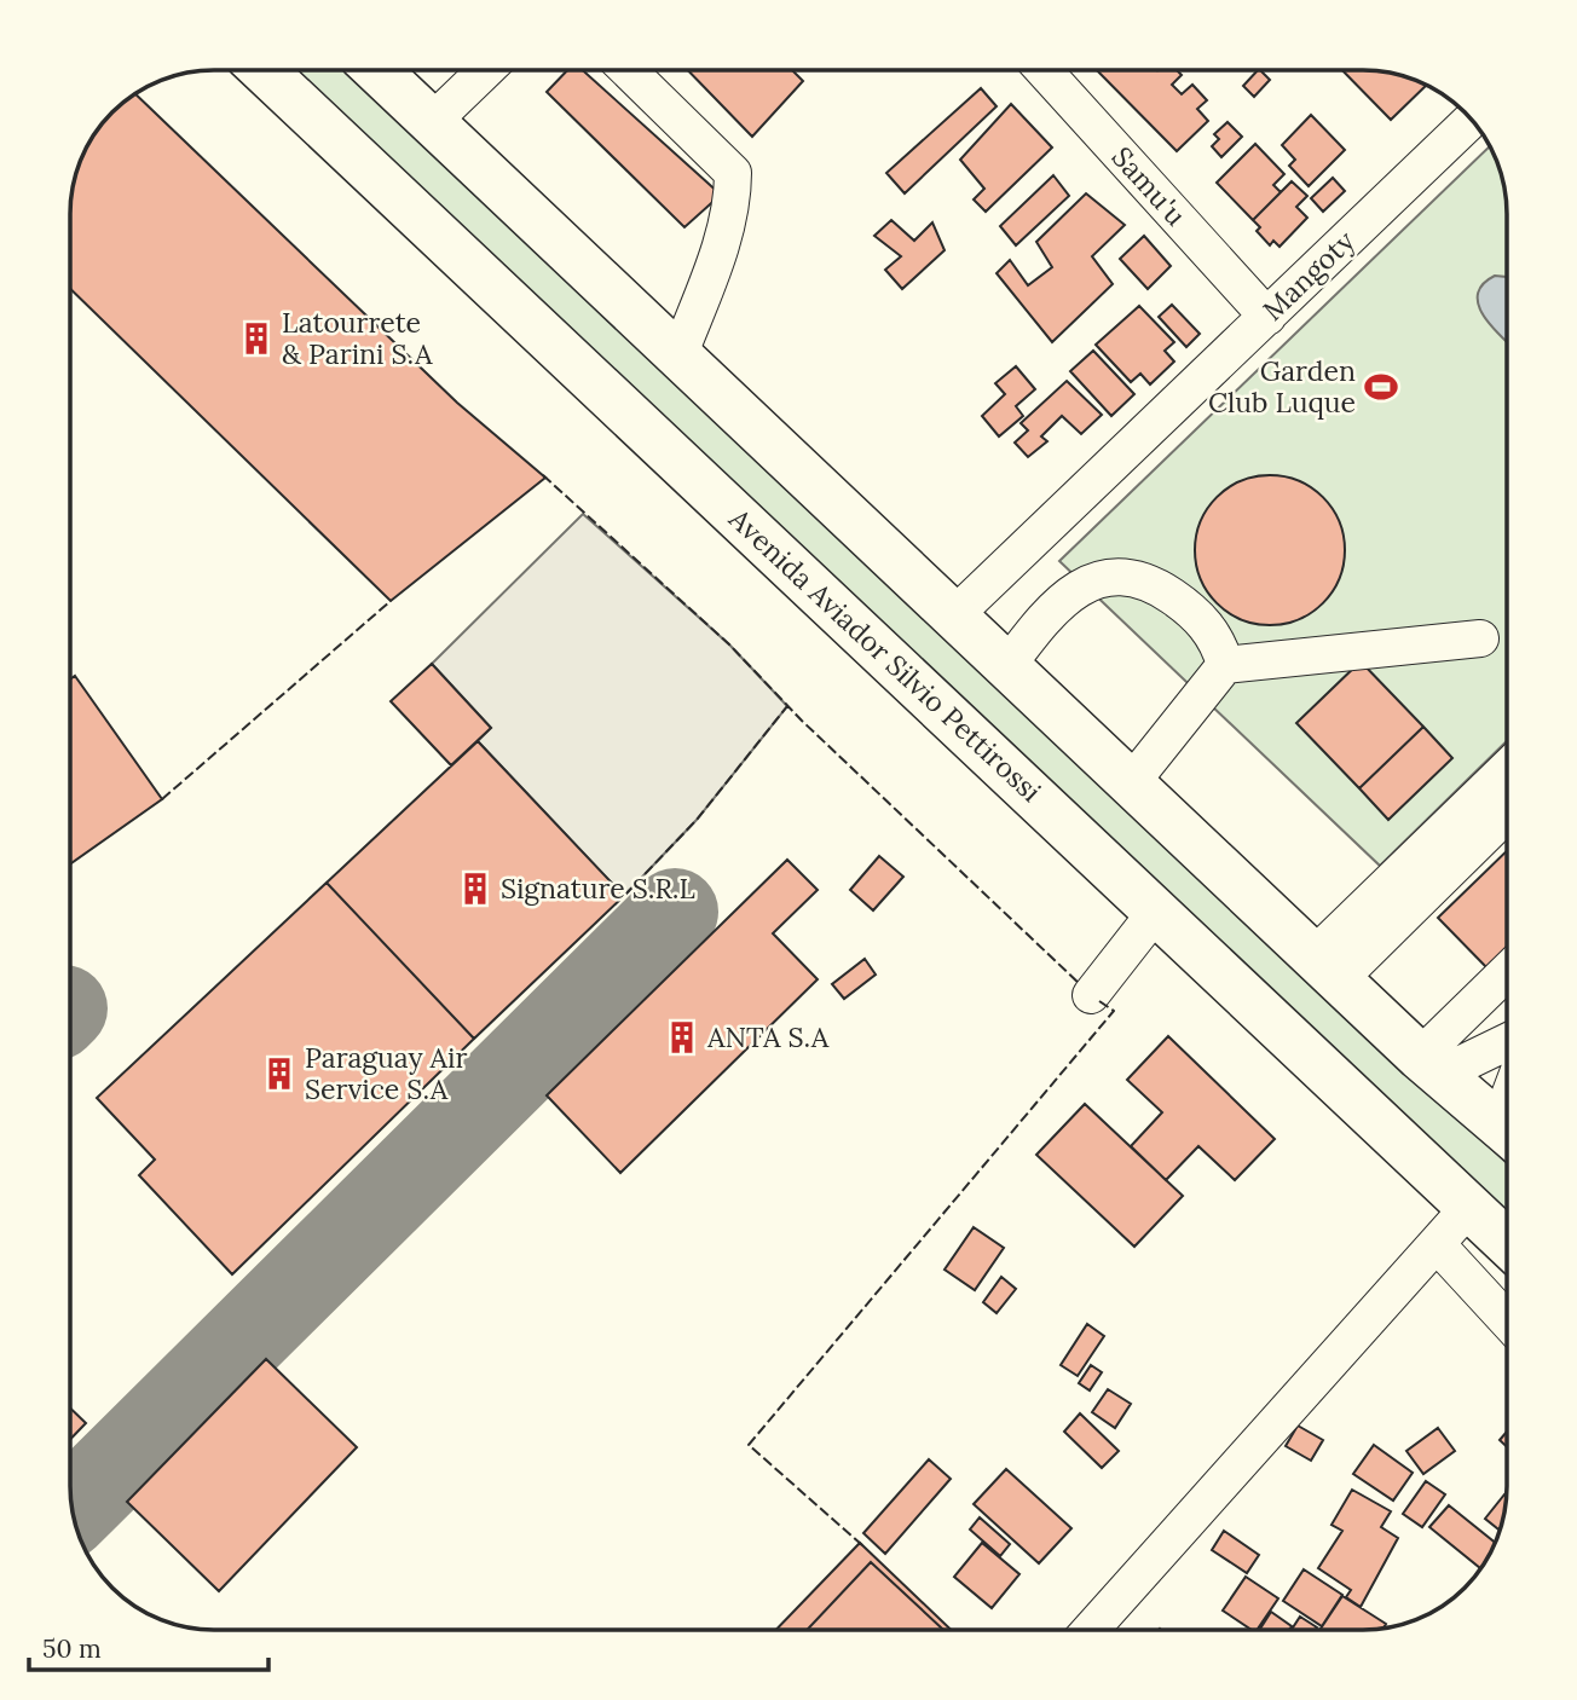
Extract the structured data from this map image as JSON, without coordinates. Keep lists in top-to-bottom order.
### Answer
{
  "streets": {
    "highway": ["Avenida Aviador Silvio Pettirossi"],
    "street": ["Samu'u", "Mangoty"]
  },
  "crossings": [
    ["Samu'u", "Mangoty"]
  ],
  "places": {
    "building": [
      "Latourrete & Parini S.A",
      "Signature S.R.L",
      "ANTA S.A",
      "Paraguay Air Service S.A"
    ],
    "sports": ["Garden Club Luque"]
  },
  "scale_bar": "50 m"
}
